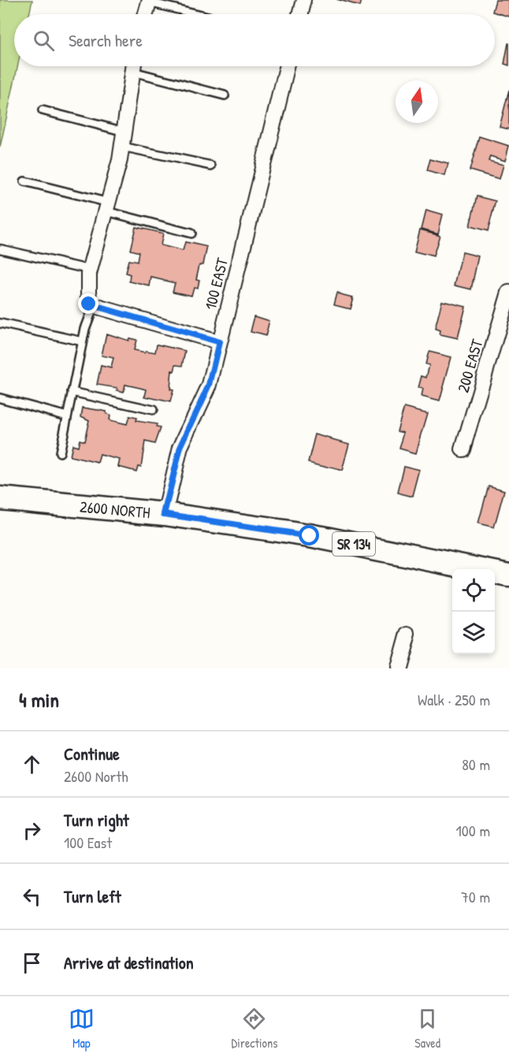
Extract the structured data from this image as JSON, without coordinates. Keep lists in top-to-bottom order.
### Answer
{
  "streets": {
    "main road": ["2600 NORTH", "SR 134"],
    "street": ["100 EAST", "200 EAST"]
  },
  "crossings": [
    ["100 EAST", "2600 NORTH"]
  ],
  "north": "top",
  "page": {
    "search": "Search here",
    "heading": ["4 min", "Walk · 250 m"],
    "list": [
      ["Continue", "2600 North", "80 m"],
      ["Turn right", "100 East", "100 m"],
      ["Turn left", "70 m"],
      "Arrive at destination"
    ],
    "nav": ["Map", "Directions", "Saved"]
  }
}
